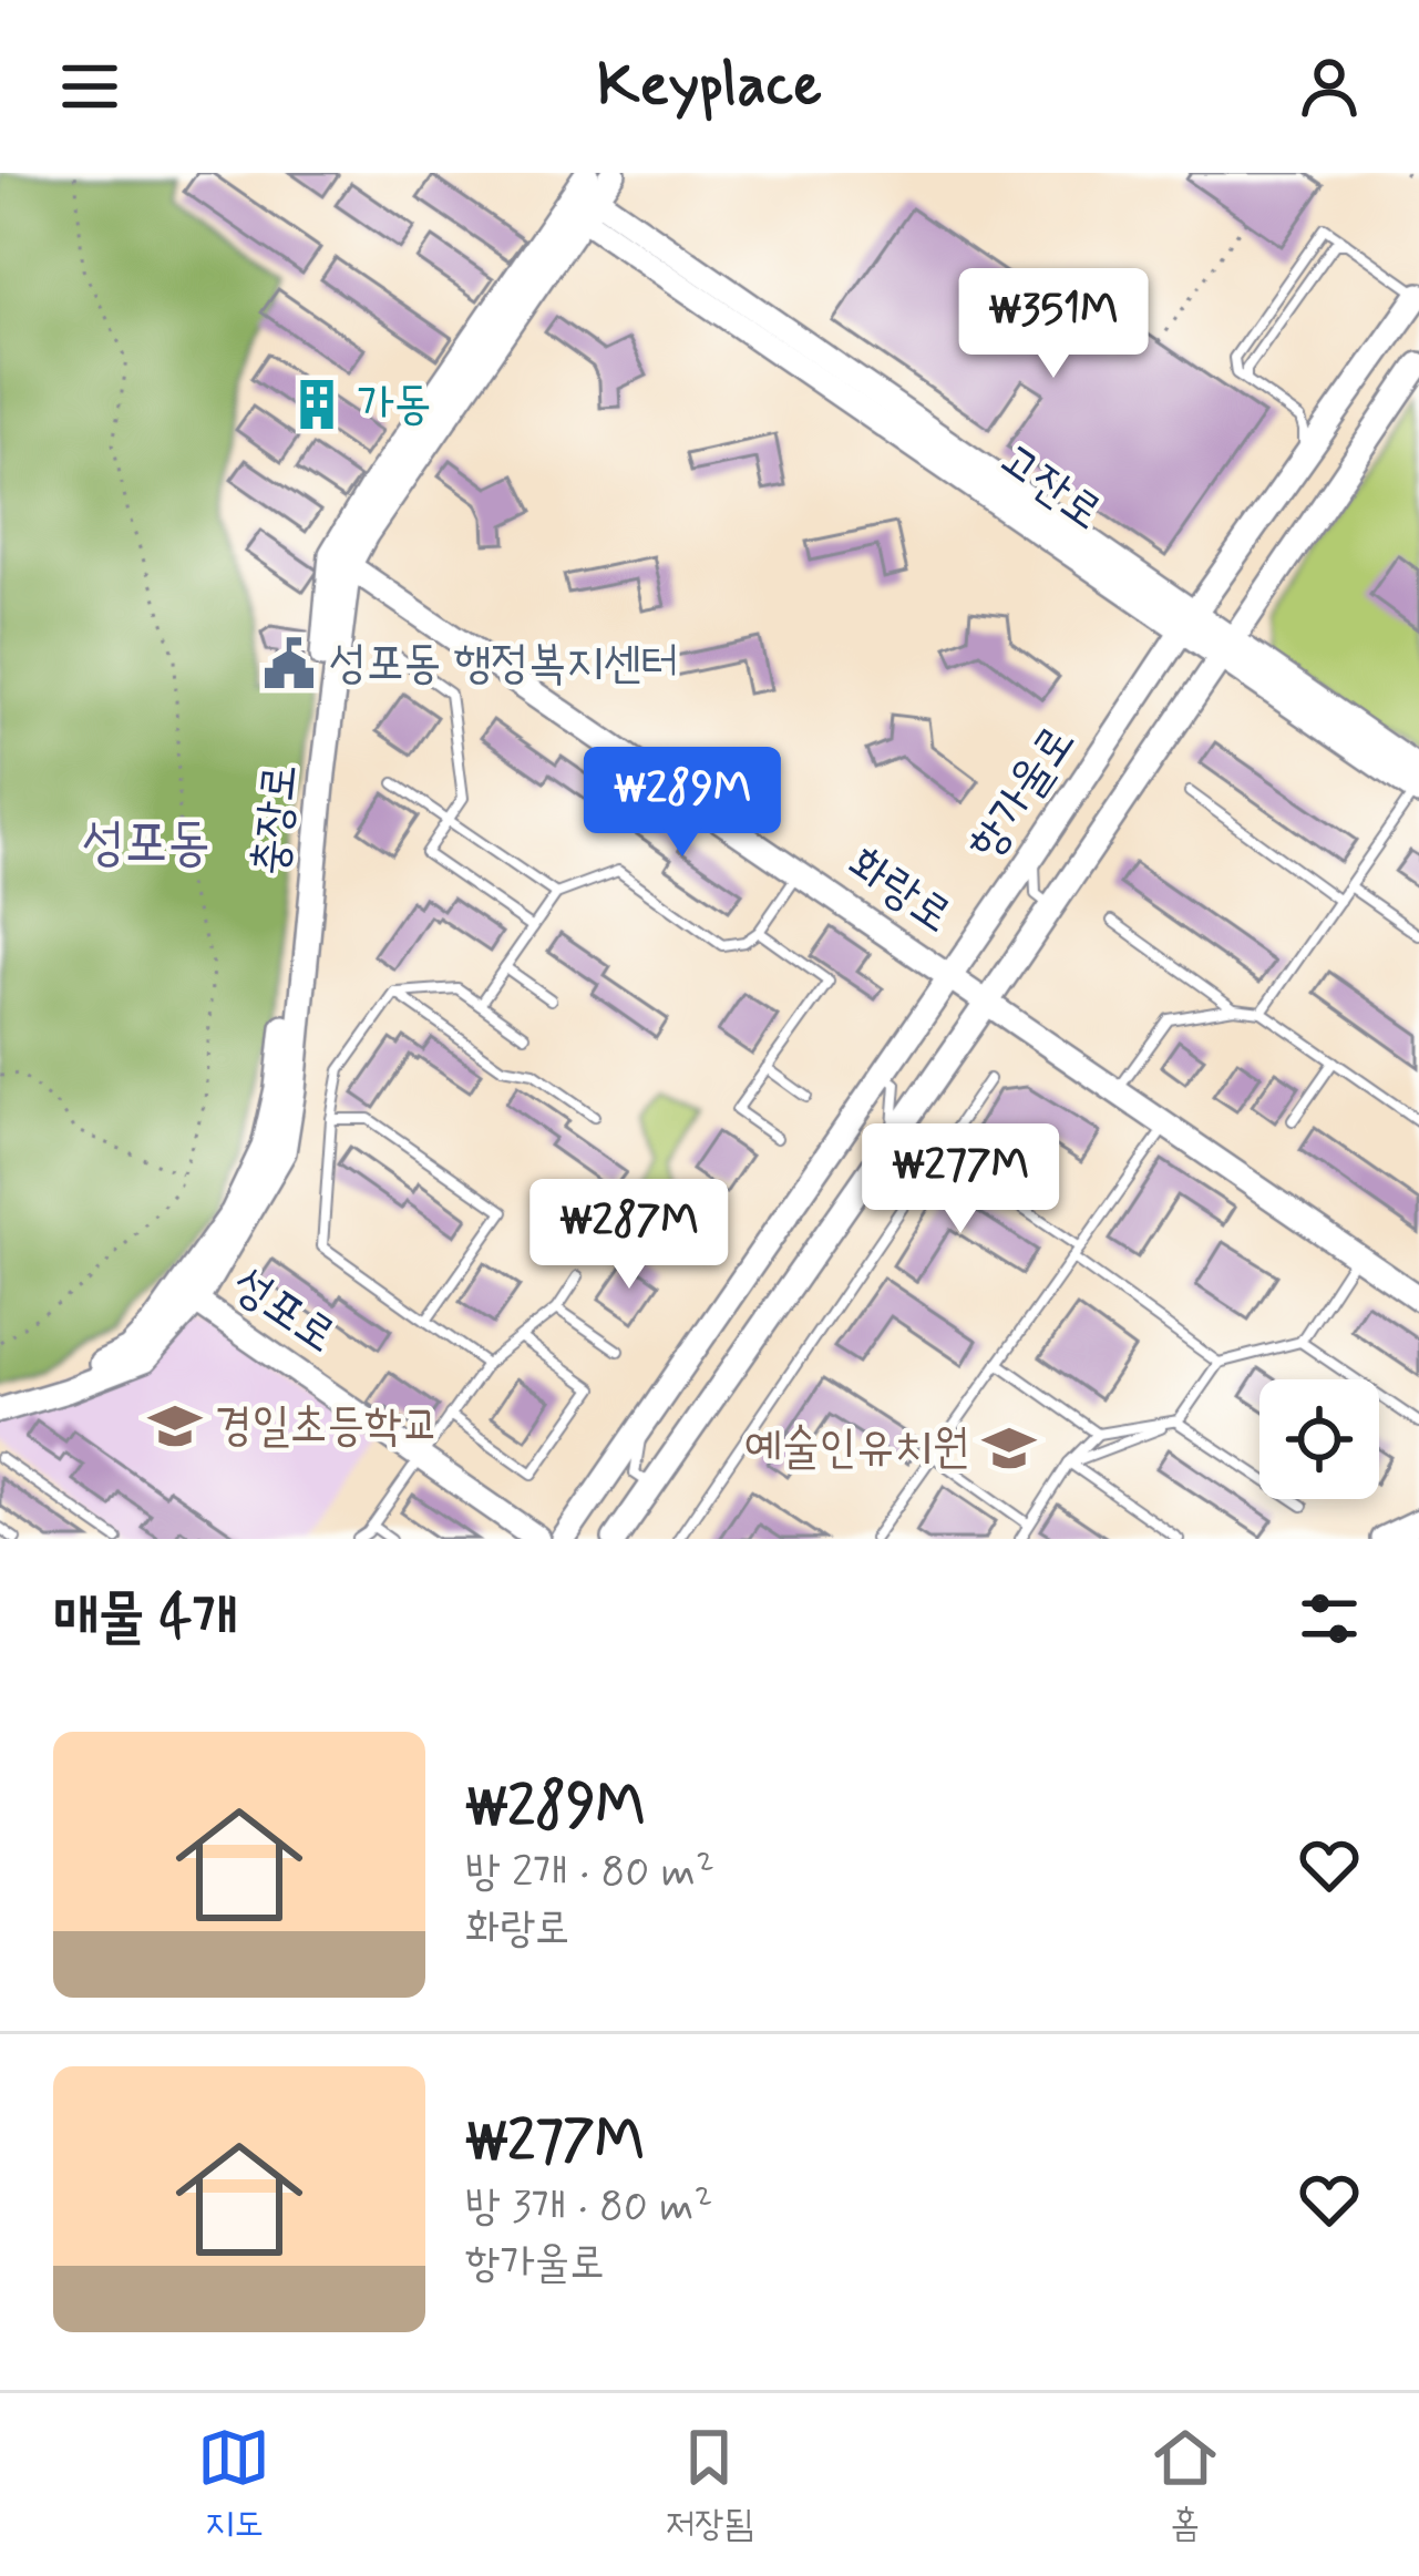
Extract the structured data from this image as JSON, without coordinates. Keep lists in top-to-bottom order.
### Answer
{
  "streets": {
    "street": [
      "고잔로",
      "항가울로",
      "충장로",
      "화랑로",
      "성포로"
    ]
  },
  "crossings": [
    ["고잔로", "항가울로"],
    ["고잔로", "충장로"],
    ["항가울로", "화랑로"],
    ["충장로", "화랑로"],
    ["충장로", "성포로"]
  ],
  "districts": ["성포동"],
  "places": {
    "building": ["가동"],
    "public building": ["성포동 행정복지센터"],
    "school or university": ["경일초등학교", "예술인유치원"]
  },
  "page": {
    "header": "Keyplace",
    "price": [
      "₩351M",
      "₩289M",
      "₩277M",
      "₩287M"
    ],
    "heading": "매물 4개",
    "list": [
      {
        "name": "₩289M",
        "note": "방 2개 · 80 m² · 화랑로"
      },
      {
        "name": "₩277M",
        "note": "방 3개 · 80 m² · 항가울로"
      }
    ],
    "tabs": ["지도", "저장됨", "홈"]
  }
}
